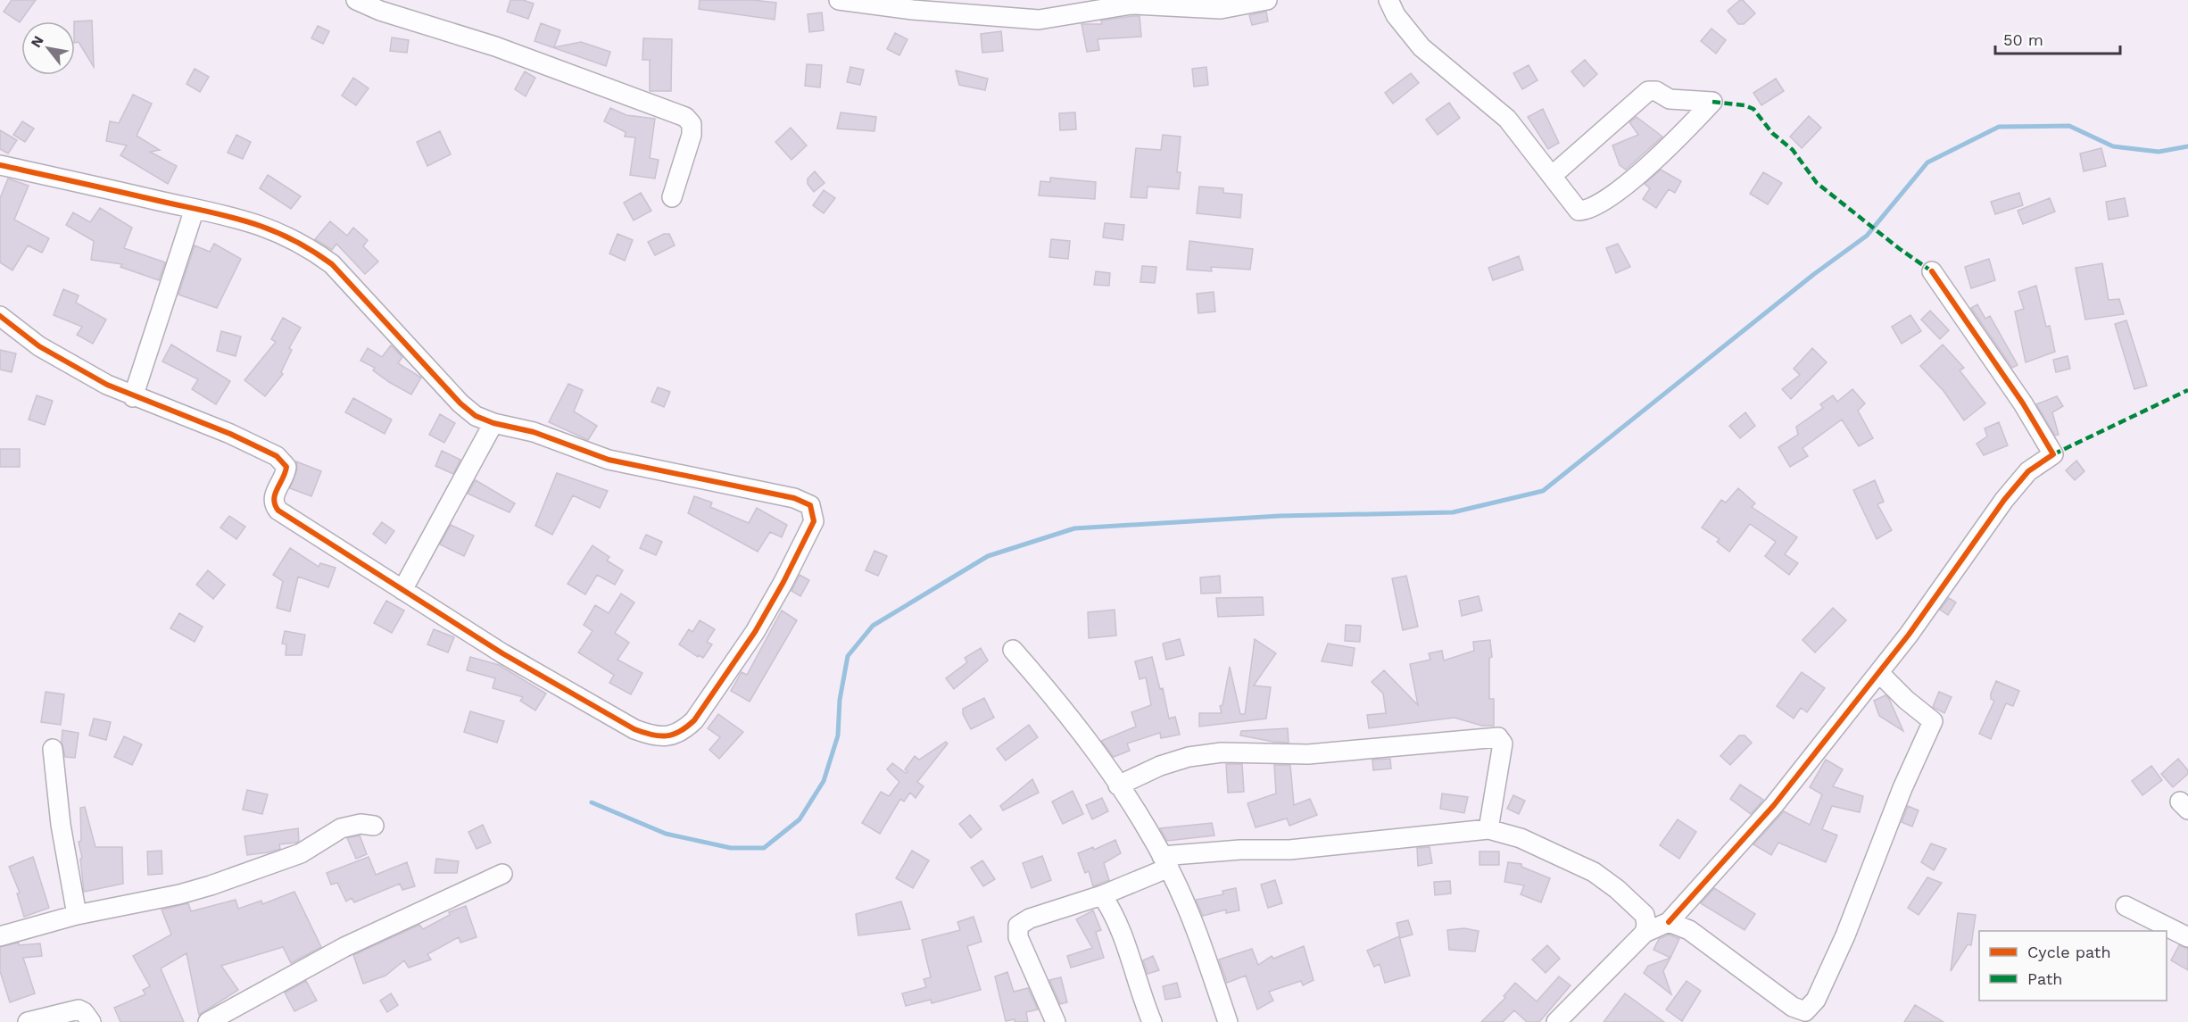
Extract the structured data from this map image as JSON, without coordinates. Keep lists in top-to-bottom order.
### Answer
{
  "legend": ["Cycle path", "Path"],
  "scale_bar": "50 m",
  "north": "top left"
}
